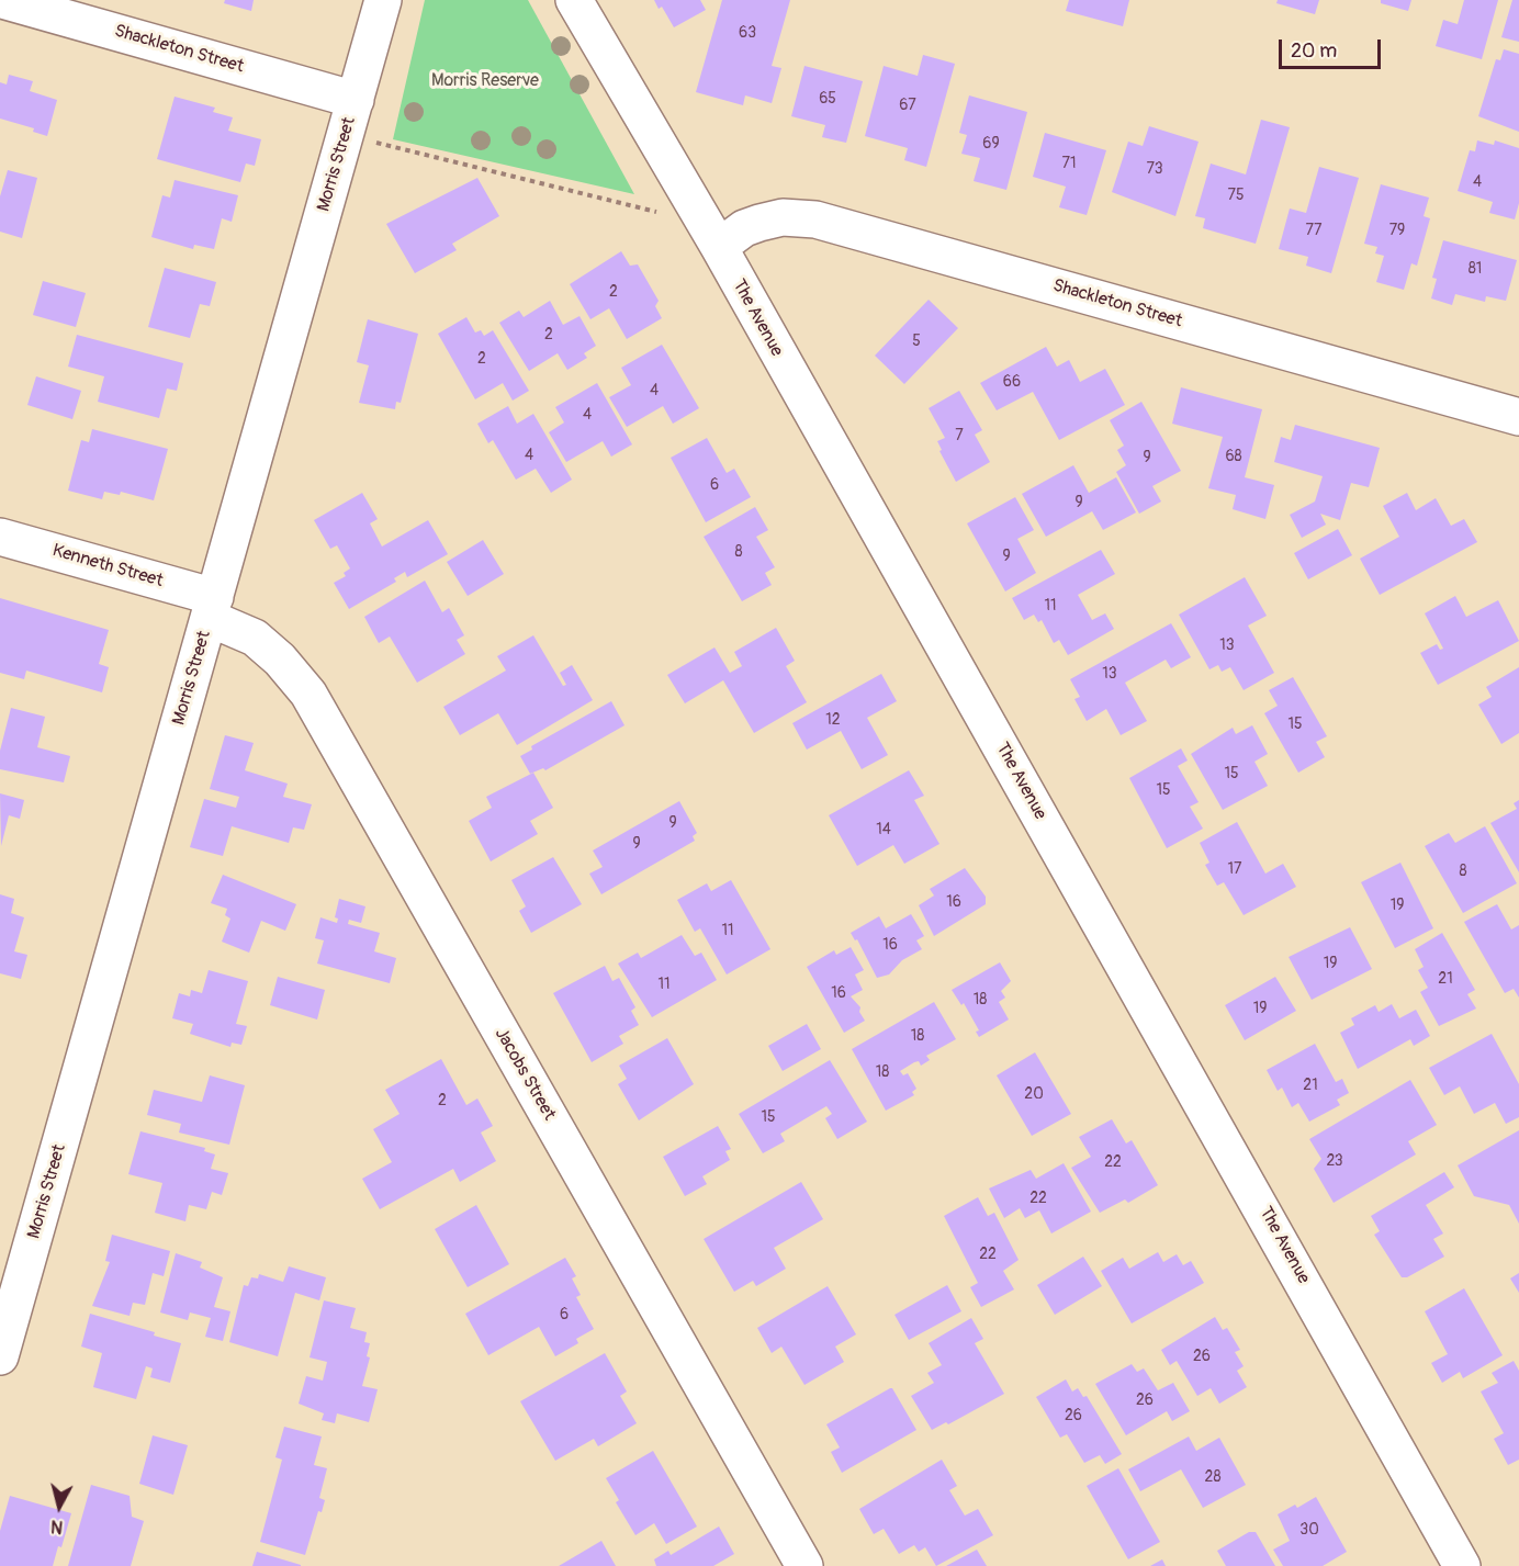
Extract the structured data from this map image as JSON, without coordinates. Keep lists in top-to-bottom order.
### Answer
{
  "streets": {
    "street": [
      "Shackleton Street",
      "Morris Street",
      "The Avenue",
      "Kenneth Street",
      "Jacobs Street"
    ]
  },
  "crossings": [
    ["Shackleton Street", "Morris Street"],
    ["Shackleton Street", "The Avenue"],
    ["Morris Street", "Kenneth Street"],
    ["Morris Street", "Jacobs Street"],
    ["Kenneth Street", "Jacobs Street"]
  ],
  "parks": ["Morris Reserve"],
  "house_numbers": [
    "63",
    "65",
    "67",
    "69",
    "71",
    "73",
    "4",
    "75",
    "77",
    "79",
    "81",
    "2",
    "2",
    "5",
    "2",
    "66",
    "4",
    "4",
    "7",
    "4",
    "68",
    "9",
    "6",
    "9",
    "8",
    "9",
    "11",
    "13",
    "13",
    "12",
    "15",
    "15",
    "15",
    "9",
    "14",
    "9",
    "17",
    "8",
    "16",
    "19",
    "11",
    "16",
    "19",
    "21",
    "11",
    "16",
    "18",
    "19",
    "18",
    "18",
    "21",
    "20",
    "2",
    "15",
    "23",
    "22",
    "22",
    "22",
    "6",
    "26",
    "26",
    "26",
    "28",
    "30"
  ],
  "scale_bar": "20 m",
  "north": "bottom"
}
